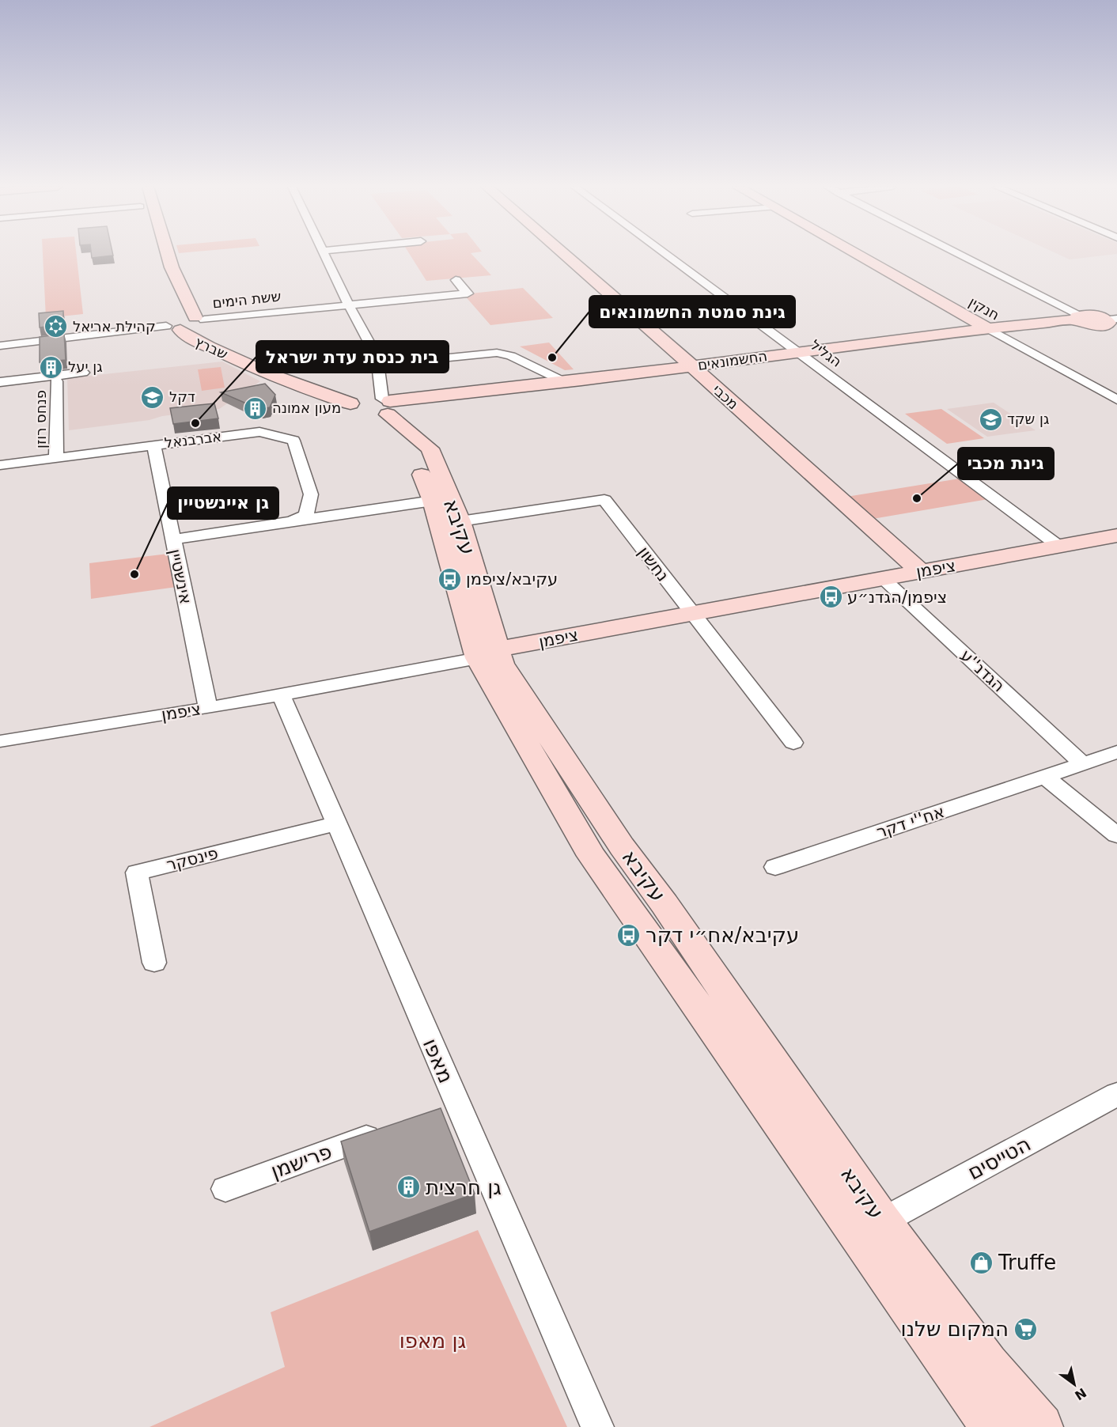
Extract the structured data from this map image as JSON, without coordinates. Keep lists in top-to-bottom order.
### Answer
{
  "streets": {
    "street": [
      "ששת הימים",
      "חנקין",
      "שברץ",
      "הגליל",
      "החשמונאים",
      "מכבי",
      "פנחס רוזן",
      "אברבנאל",
      "עקיבא",
      "נחשון",
      "ציפמן",
      "אינשטיין",
      "הגדנ''ע",
      "אח''י דקר",
      "פינסקר",
      "מאפו",
      "הטייסים",
      "פרישמן"
    ]
  },
  "crossings": [
    ["ששת הימים", "שברץ"],
    ["חנקין", "החשמונאים"],
    ["שברץ", "החשמונאים"],
    ["שברץ", "עקיבא"],
    ["הגליל", "החשמונאים"],
    ["הגליל", "ציפמן"],
    ["החשמונאים", "מכבי"],
    ["החשמונאים", "עקיבא"],
    ["מכבי", "ציפמן"],
    ["פנחס רוזן", "אברבנאל"],
    ["אברבנאל", "אינשטיין"],
    ["עקיבא", "נחשון"],
    ["עקיבא", "ציפמן"],
    ["עקיבא", "הטייסים"],
    ["נחשון", "ציפמן"],
    ["ציפמן", "אינשטיין"],
    ["ציפמן", "הגדנ''ע"],
    ["ציפמן", "מאפו"],
    ["הגדנ''ע", "אח''י דקר"],
    ["פינסקר", "מאפו"]
  ],
  "parks": ["גן מאפו"],
  "places": {
    "synagogue": ["קהילת אריאל"],
    "other": [
      "גינת סמטת החשמונאים",
      "בית כנסת עדת ישראל",
      "גינת מכבי",
      "גן איינשטיין"
    ],
    "building": ["גן יעל", "מעון אמונה", "גן חרצית"],
    "school or university": ["דקל", "גן שקד"],
    "bus stop": ["עקיבא/ציפמן", "ציפמן/הגדנ״ע", "עקיבא/אח״י דקר"],
    "shop": ["Truffe"],
    "supermarket": ["המקום שלנו"]
  },
  "north": "bottom right"
}
